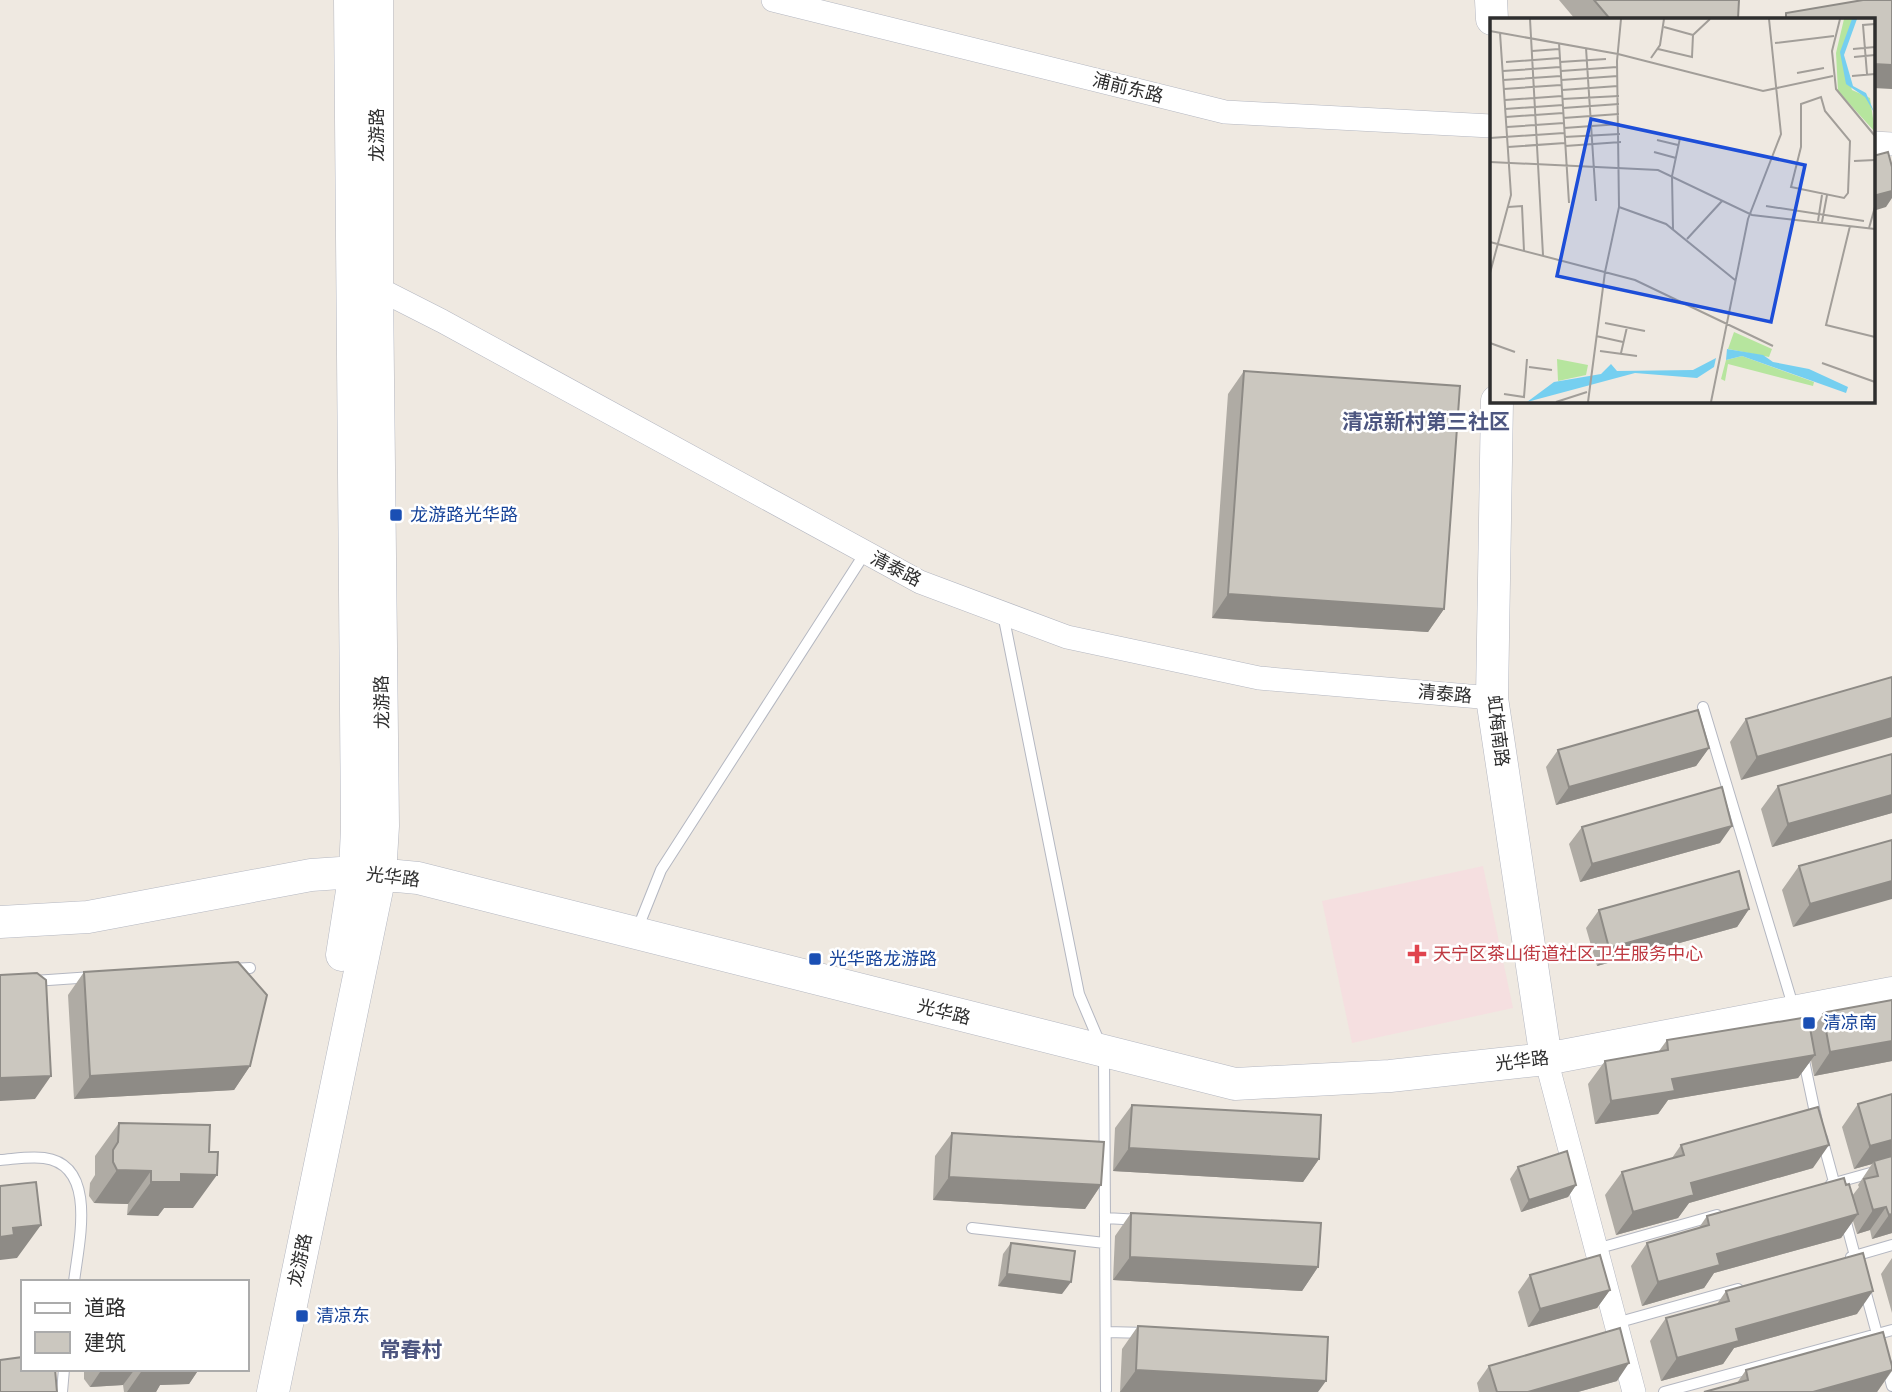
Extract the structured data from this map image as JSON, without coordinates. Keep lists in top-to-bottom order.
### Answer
{
  "streets": {
    "main road": ["龙游路", "虹梅南路", "光华路"],
    "street": ["浦前东路", "清泰路"]
  },
  "crossings": [
    ["龙游路", "清泰路"],
    ["龙游路", "光华路"],
    ["清泰路", "虹梅南路"],
    ["虹梅南路", "光华路"]
  ],
  "districts": ["清凉新村第三社区", "常春村"],
  "places": {
    "transit": [
      "龙游路光华路",
      "光华路龙游路",
      "清凉南",
      "清凉东"
    ],
    "health": ["天宁区茶山街道社区卫生服务中心"]
  },
  "legend": ["道路", "建筑"]
}
